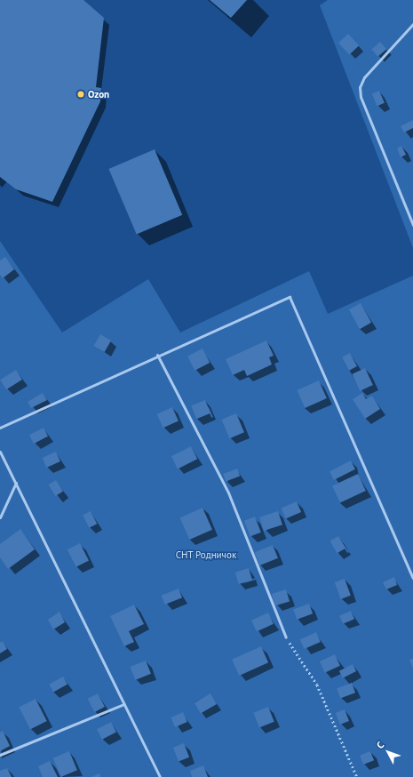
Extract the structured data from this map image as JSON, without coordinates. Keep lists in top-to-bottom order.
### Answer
{
  "parks": ["СНТ Родничок"],
  "places": ["Ozon"],
  "north": "top left"
}
